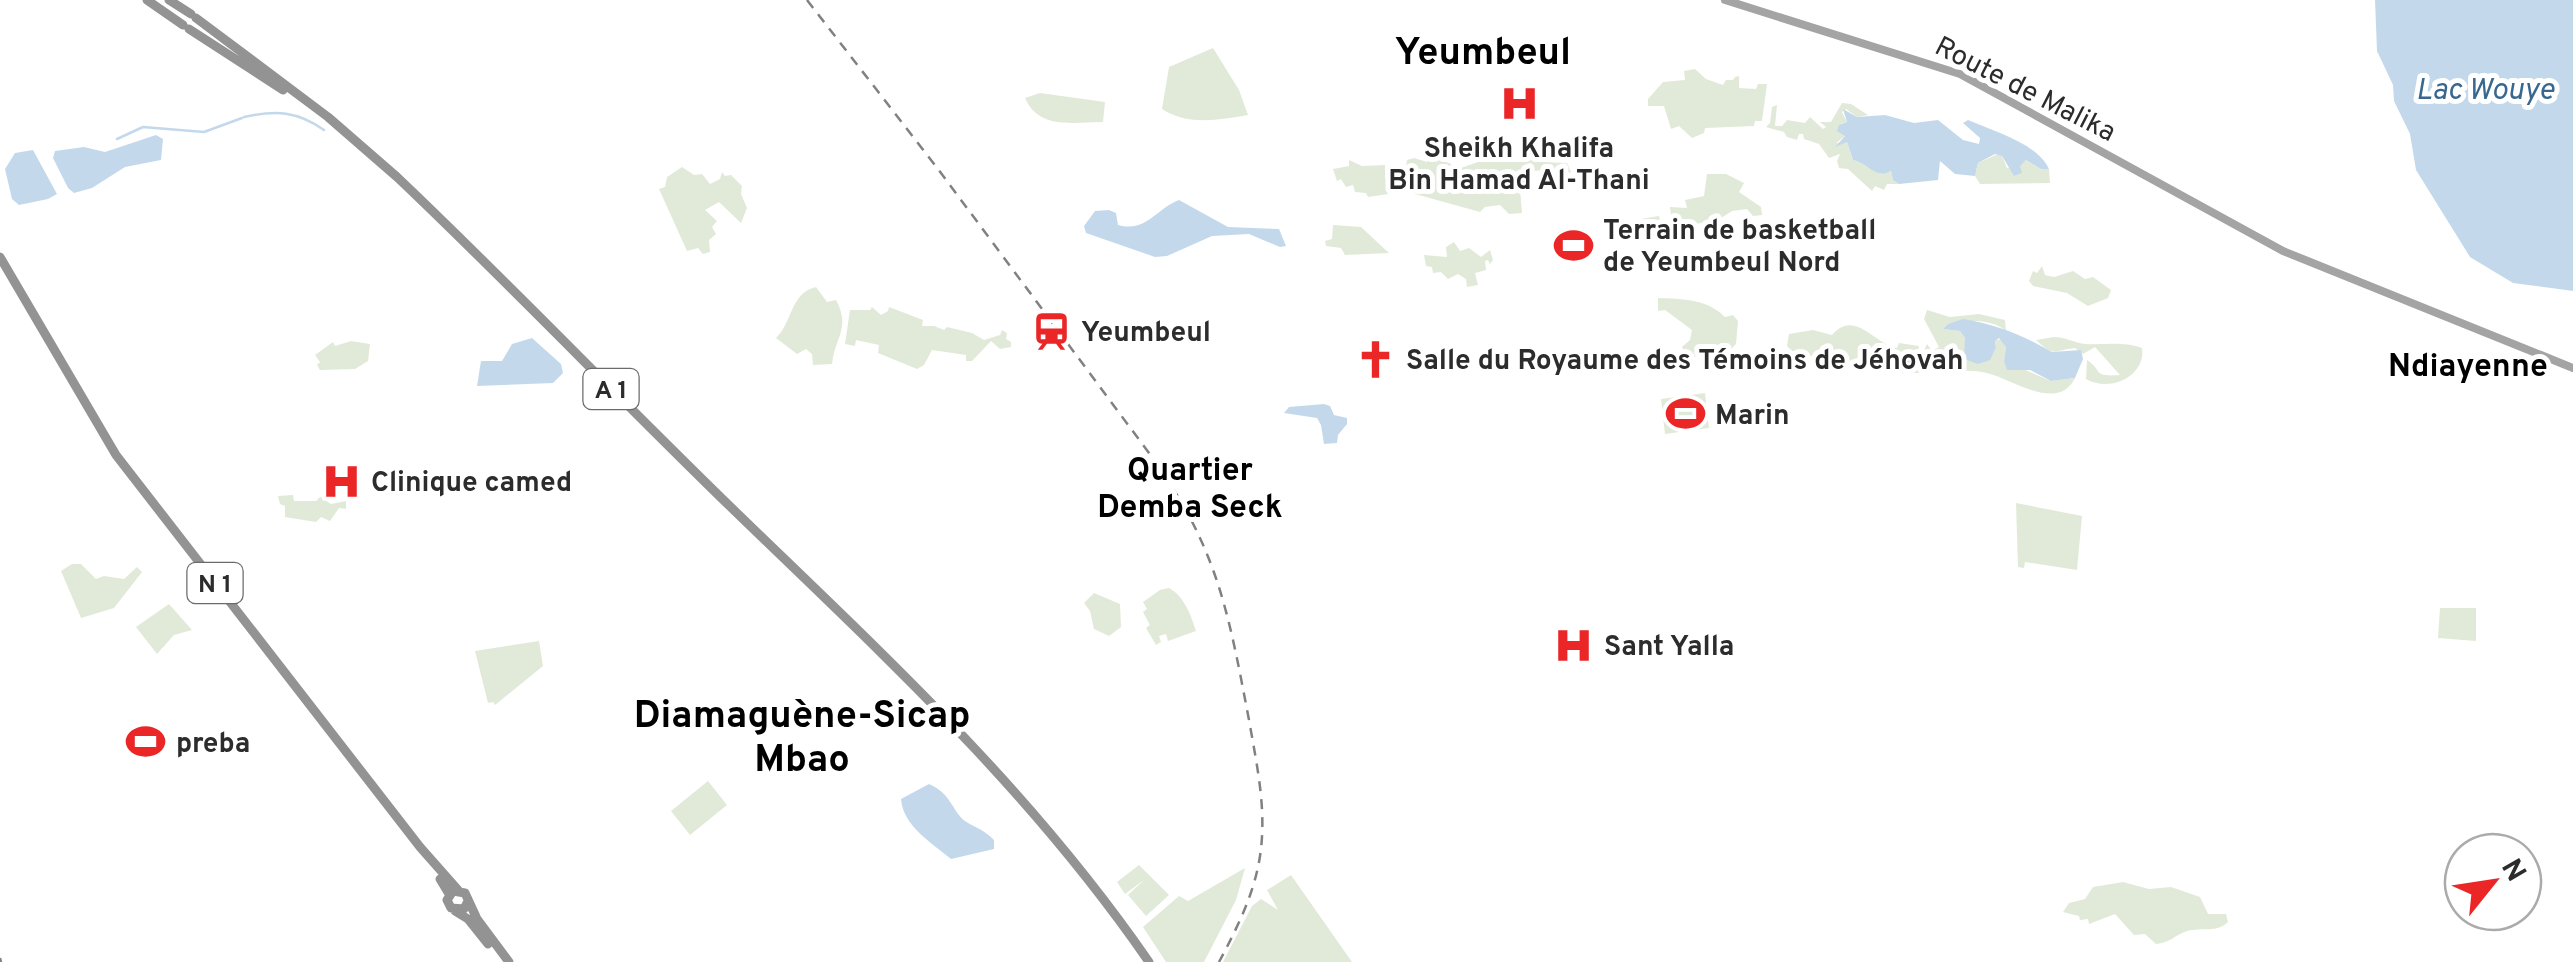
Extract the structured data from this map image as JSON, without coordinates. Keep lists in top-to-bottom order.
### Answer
{
  "streets": {
    "highway": ["A 1", "N 1"],
    "main road": ["Route de Malika"]
  },
  "districts": [
    "Yeumbeul",
    "Ndiayenne",
    "Quartier Demba Seck",
    "Diamaguène-Sicap Mbao"
  ],
  "water": ["Lac Wouye"],
  "places": {
    "hospital": ["Sheikh Khalifa Bin Hamad Al-Thani", "Clinique camed", "Sant Yalla"],
    "sports": ["Terrain de basketball de Yeumbeul Nord", "Marin", "preba"],
    "station": ["Yeumbeul"],
    "church": ["Salle du Royaume des Témoins de Jéhovah"]
  },
  "north": "top right"
}
